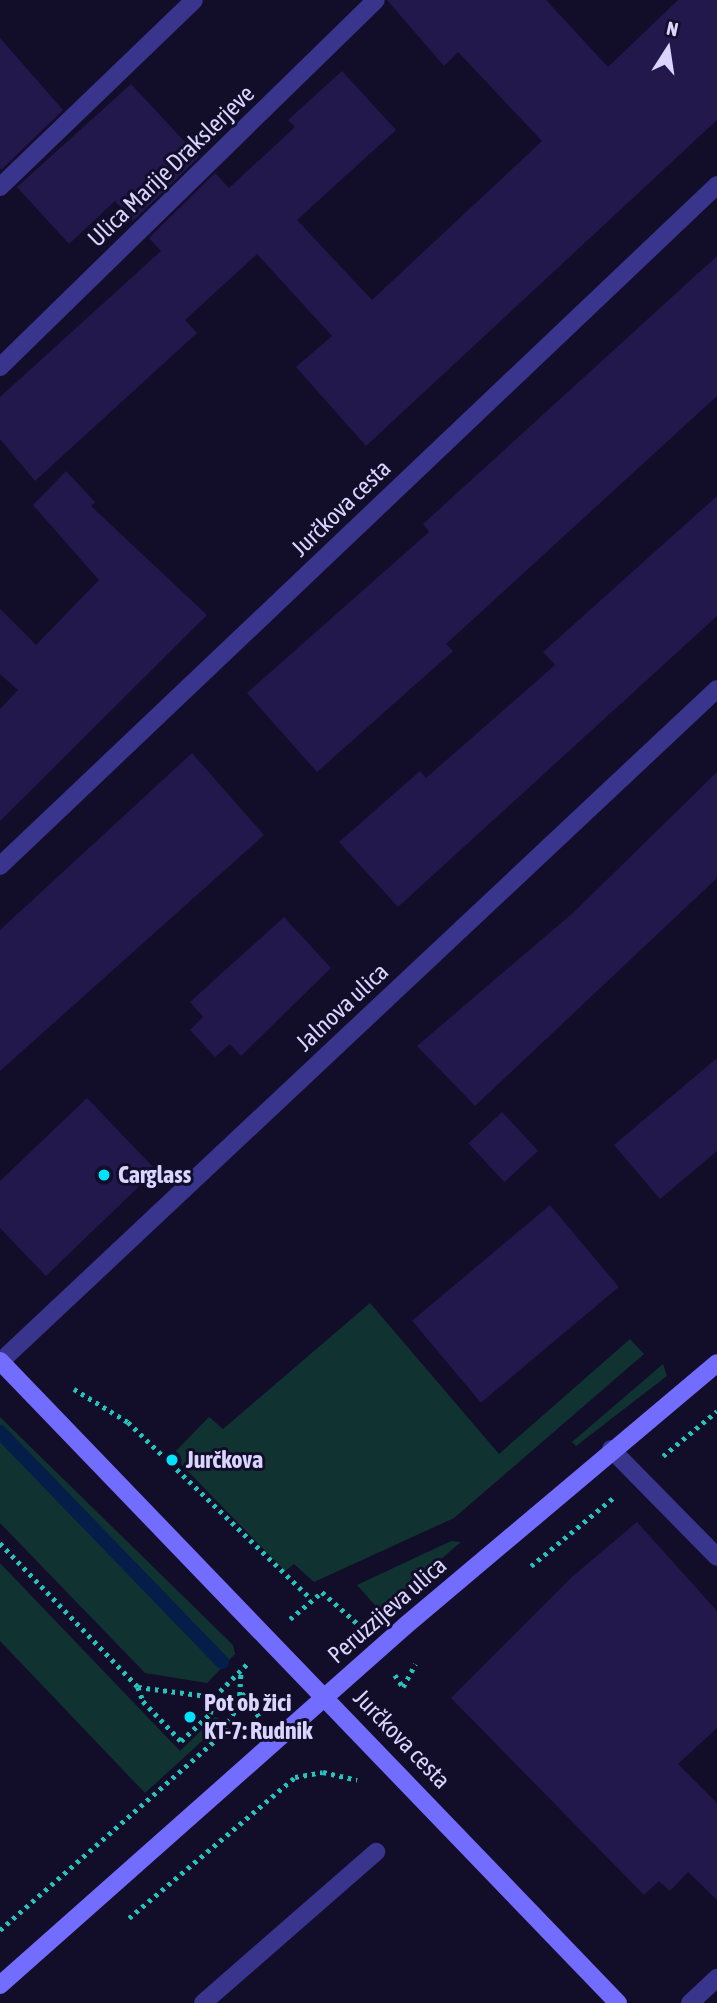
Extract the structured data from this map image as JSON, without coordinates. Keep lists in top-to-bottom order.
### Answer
{
  "streets": {
    "main road": ["Jurčkova cesta", "Peruzzijeva ulica"],
    "street": ["Ulica Marije Drakslerjeve", "Jalnova ulica"]
  },
  "crossings": [
    ["Jurčkova cesta", "Jalnova ulica"],
    ["Jurčkova cesta", "Peruzzijeva ulica"]
  ],
  "places": ["Carglass", "Jurčkova", "Pot ob žici KT-7: Rudnik"],
  "north": "top"
}
